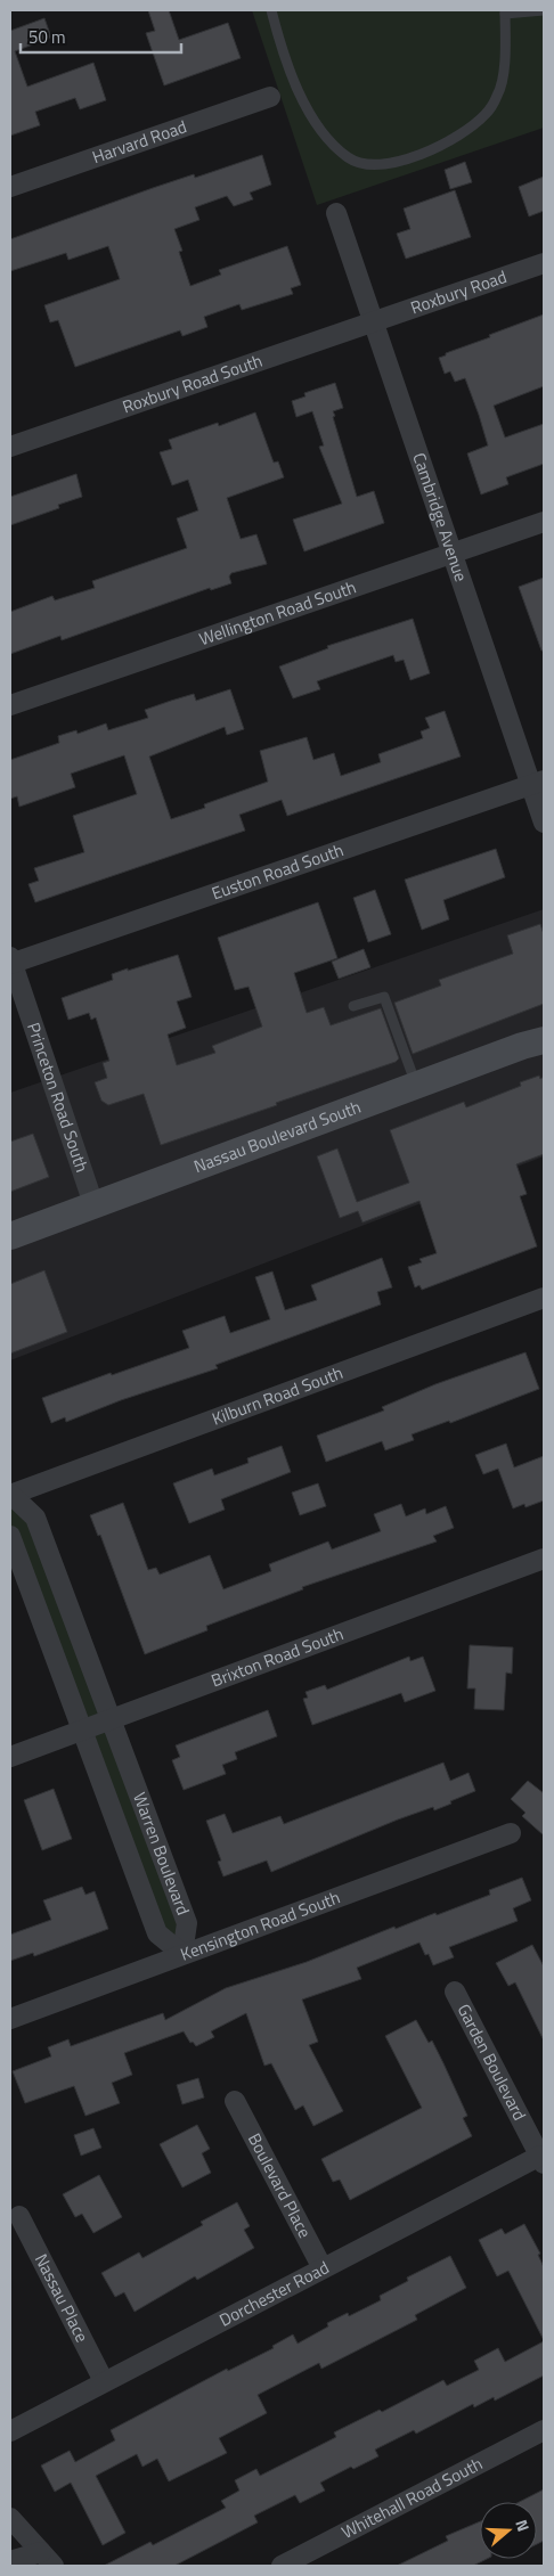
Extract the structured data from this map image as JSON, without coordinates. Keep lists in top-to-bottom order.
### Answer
{
  "streets": {
    "main road": ["Nassau Boulevard South"],
    "street": [
      "Harvard Road",
      "Roxbury Road",
      "Roxbury Road South",
      "Cambridge Avenue",
      "Wellington Road South",
      "Euston Road South",
      "Princeton Road South",
      "Kilburn Road South",
      "Brixton Road South",
      "Warren Boulevard",
      "Kensington Road South",
      "Garden Boulevard",
      "Boulevard Place",
      "Dorchester Road",
      "Nassau Place",
      "Whitehall Road South"
    ]
  },
  "crossings": [
    ["Roxbury Road", "Roxbury Road South"],
    ["Roxbury Road", "Cambridge Avenue"],
    ["Roxbury Road South", "Cambridge Avenue"],
    ["Cambridge Avenue", "Wellington Road South"],
    ["Cambridge Avenue", "Euston Road South"],
    ["Euston Road South", "Princeton Road South"],
    ["Princeton Road South", "Nassau Boulevard South"],
    ["Kilburn Road South", "Warren Boulevard"],
    ["Brixton Road South", "Warren Boulevard"],
    ["Warren Boulevard", "Kensington Road South"],
    ["Garden Boulevard", "Dorchester Road"],
    ["Boulevard Place", "Dorchester Road"],
    ["Dorchester Road", "Nassau Place"]
  ],
  "scale_bar": "50 m",
  "north": "right"
}
